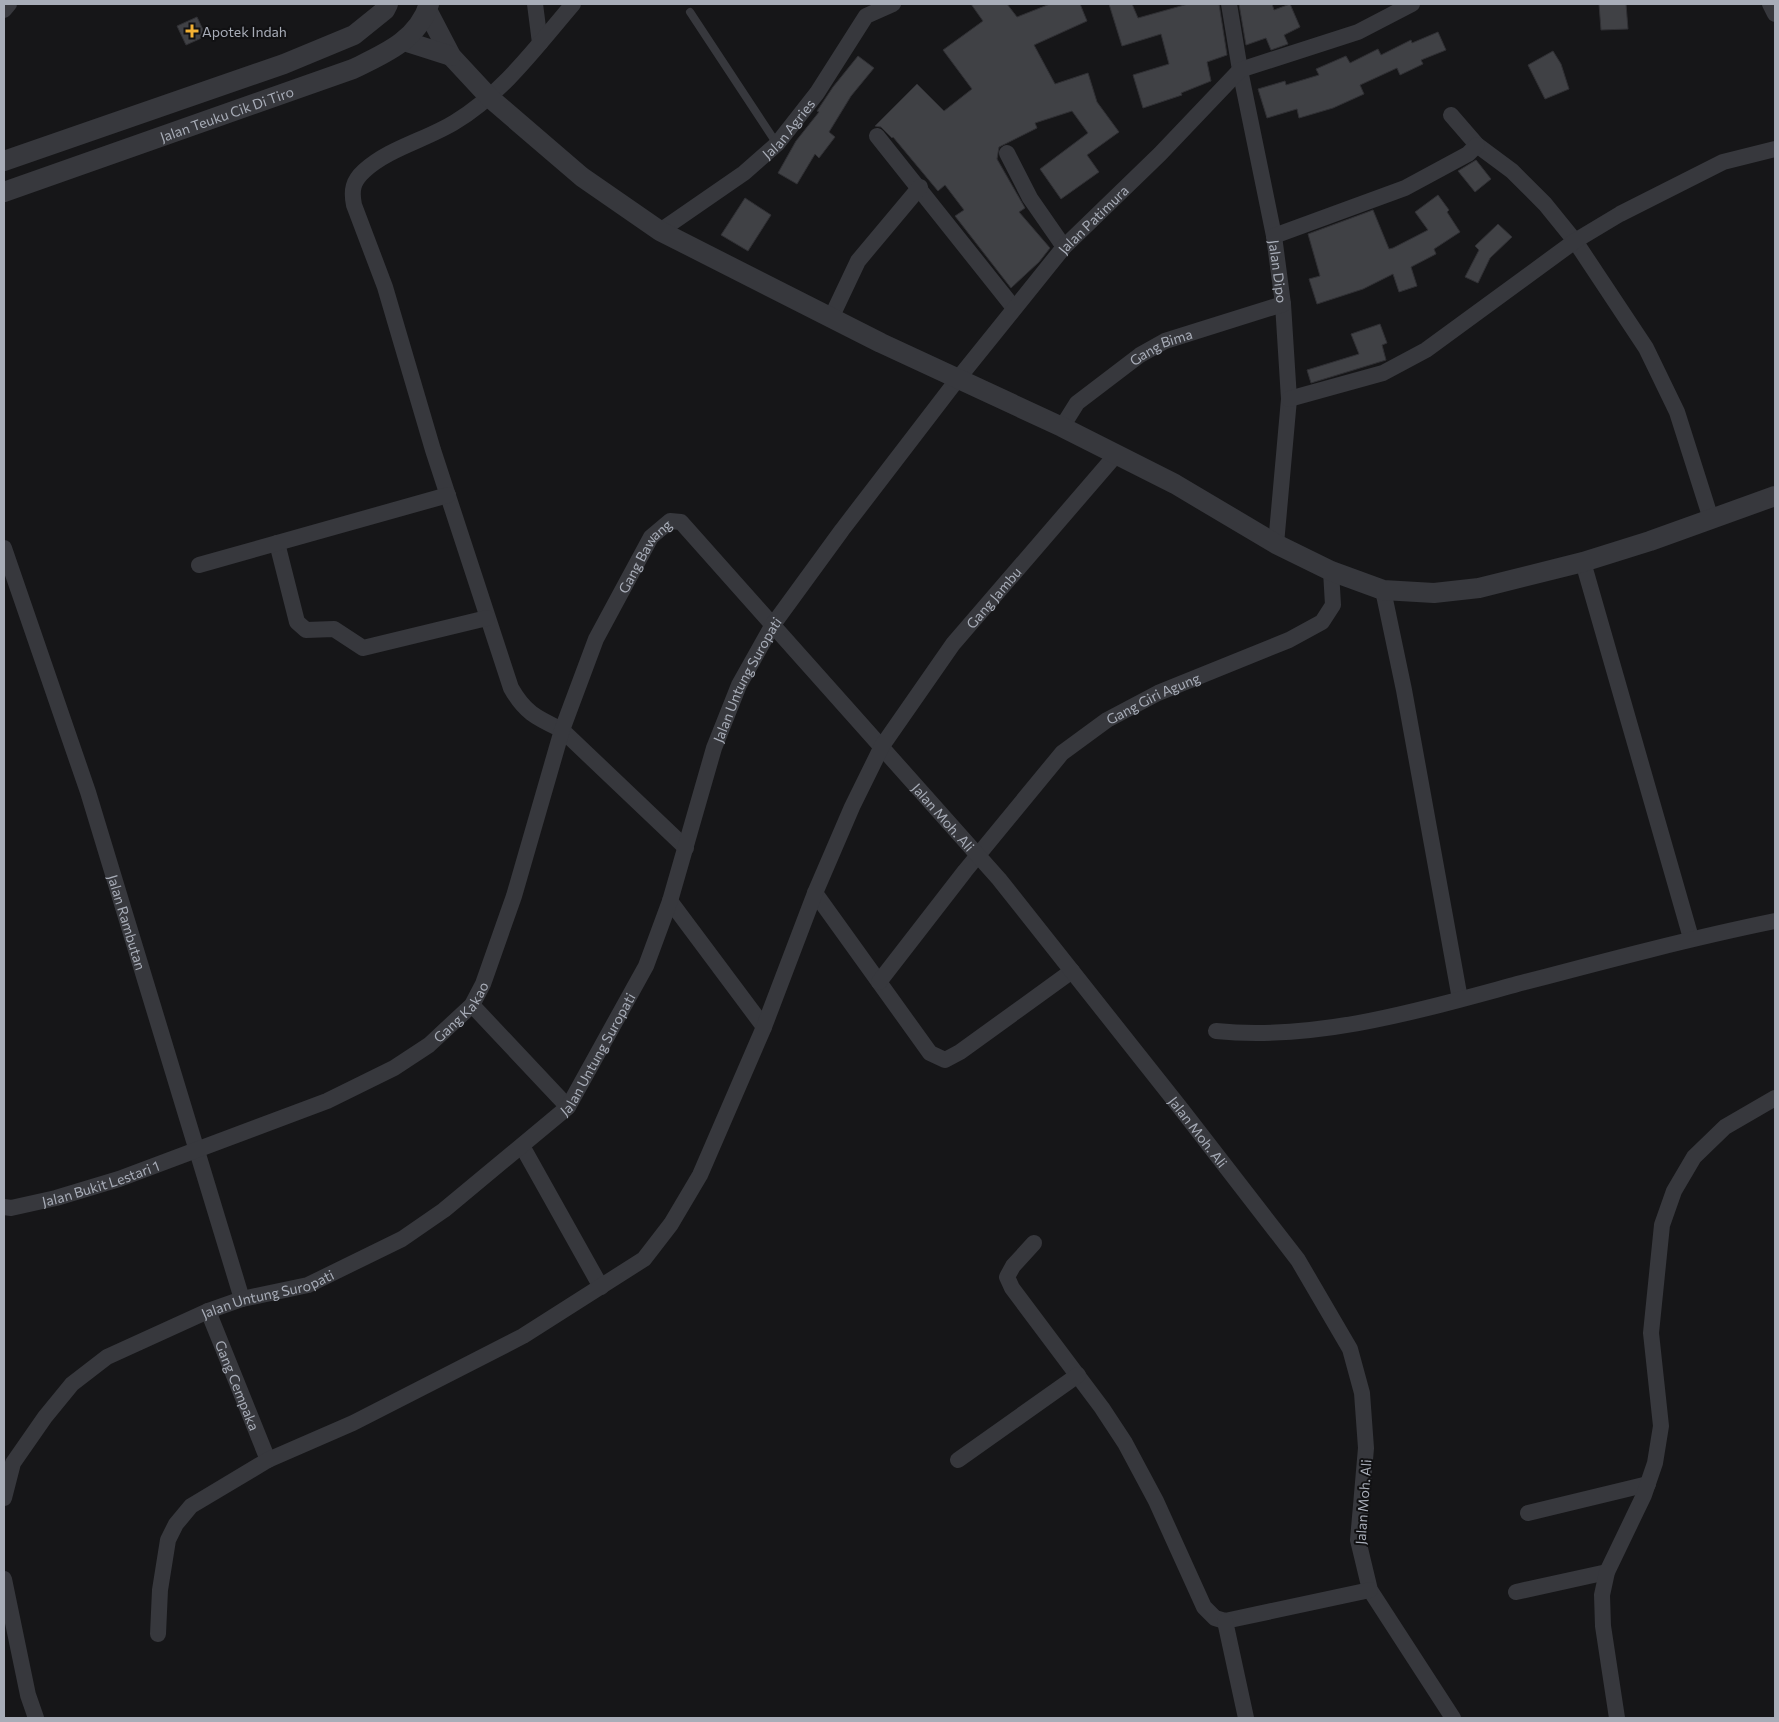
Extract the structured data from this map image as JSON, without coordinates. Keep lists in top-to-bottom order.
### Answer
{
  "streets": {
    "street": [
      "Jalan Teuku Cik Di Tiro",
      "Jalan Agries",
      "Jalan Patimura",
      "Jalan Dipo",
      "Gang Bima",
      "Gang Bawang",
      "Gang Jambu",
      "Jalan Untung Suropati",
      "Gang Giri Agung",
      "Jalan Moh. Ali",
      "Jalan Rambutan",
      "Gang Kakao",
      "Jalan Bukit Lestari 1",
      "Gang Cempaka"
    ]
  },
  "crossings": [
    ["Jalan Patimura", "Jalan Dipo"],
    ["Jalan Patimura", "Jalan Untung Suropati"],
    ["Jalan Dipo", "Gang Bima"],
    ["Gang Bawang", "Jalan Untung Suropati"],
    ["Gang Bawang", "Jalan Moh. Ali"],
    ["Gang Bawang", "Gang Kakao"],
    ["Gang Jambu", "Jalan Moh. Ali"],
    ["Gang Jambu", "Gang Cempaka"],
    ["Jalan Untung Suropati", "Jalan Moh. Ali"],
    ["Jalan Untung Suropati", "Jalan Rambutan"],
    ["Jalan Untung Suropati", "Gang Cempaka"],
    ["Gang Giri Agung", "Jalan Moh. Ali"],
    ["Jalan Rambutan", "Gang Kakao"],
    ["Jalan Rambutan", "Jalan Bukit Lestari 1"],
    ["Gang Kakao", "Jalan Bukit Lestari 1"]
  ],
  "places": {
    "health": ["Apotek Indah"]
  }
}
